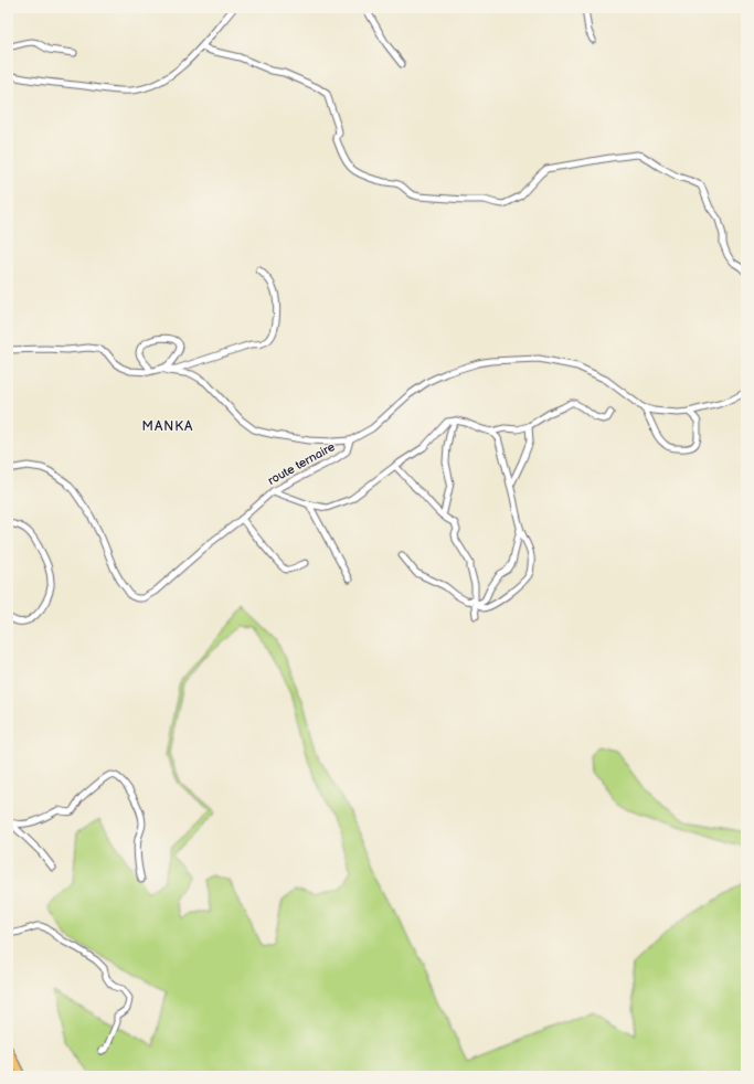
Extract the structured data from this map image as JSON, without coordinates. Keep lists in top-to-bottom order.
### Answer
{
  "streets": {
    "street": ["route ternaire"]
  },
  "districts": ["MANKA"]
}
